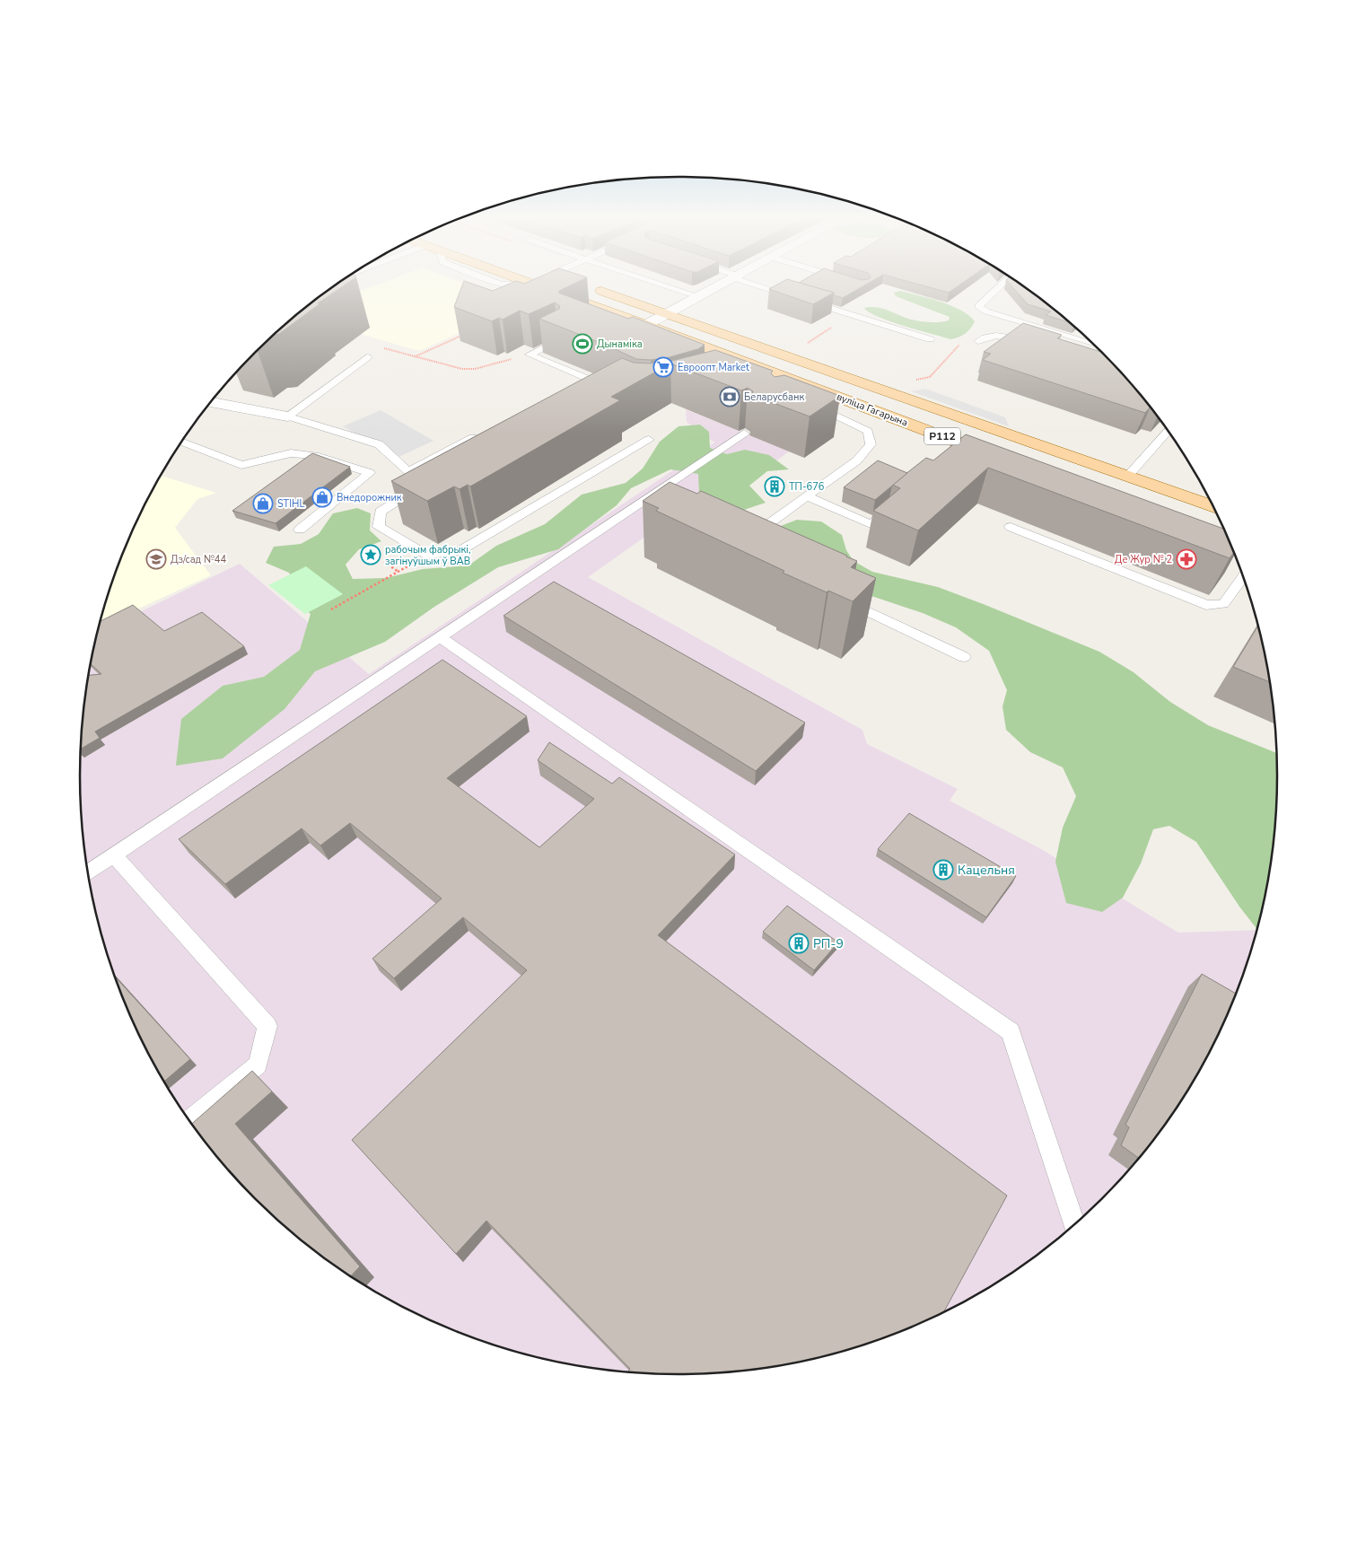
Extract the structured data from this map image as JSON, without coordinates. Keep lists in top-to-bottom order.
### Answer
{
  "streets": {
    "main road": ["вуліца Гагарына", "Р112"]
  },
  "places": {
    "sports": ["Дынаміка"],
    "supermarket": ["Евроопт Market"],
    "bank": ["Беларусбанк"],
    "building": ["ТП-676", "Кацельня", "РП-9"],
    "shop": ["Внедорожник", "STIHL"],
    "place": ["рабочым фабрыкі, загінуўшым ў ВАВ"],
    "school or university": ["Дз/сад №44"],
    "pharmacy": ["Де Жур № 2"]
  }
}
